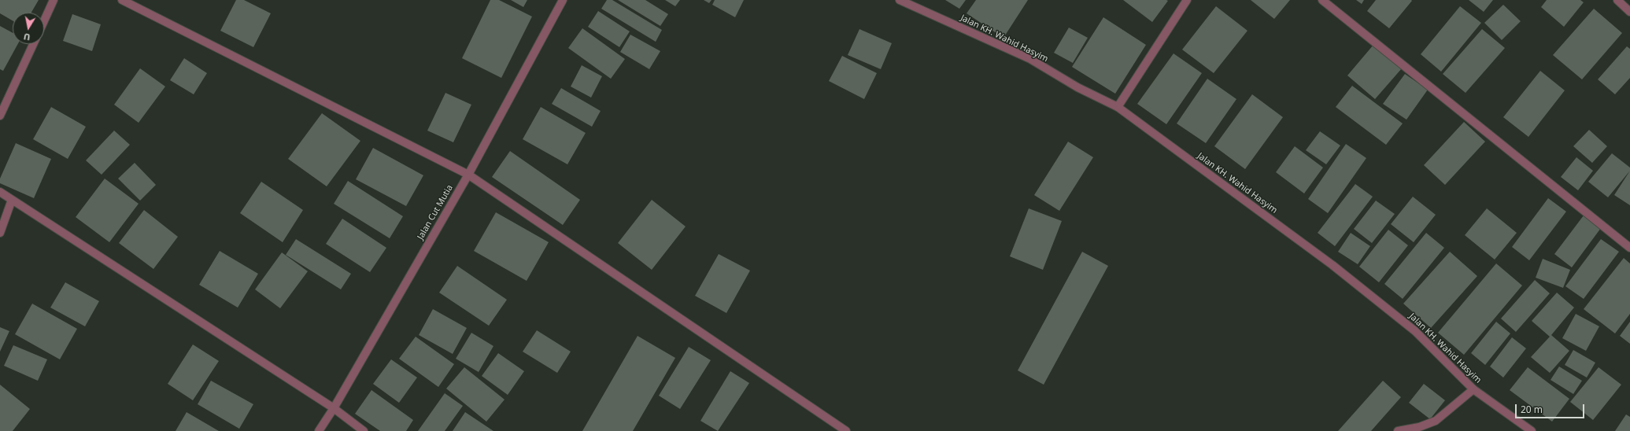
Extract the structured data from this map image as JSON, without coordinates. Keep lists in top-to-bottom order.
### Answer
{
  "streets": {
    "street": ["Jalan KH. Wahid Hasyim", "Jalan Cut Mutia"]
  },
  "scale_bar": "20 m",
  "north": "bottom"
}
